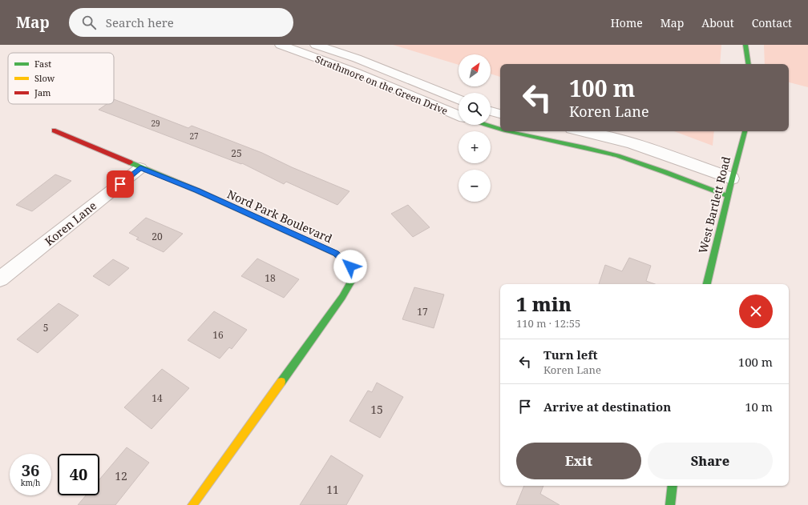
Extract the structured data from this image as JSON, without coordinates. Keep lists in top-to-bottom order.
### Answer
{
  "streets": {
    "street": [
      "Strathmore on the Green Drive",
      "West Bartlett Road",
      "Nord Park Boulevard",
      "Koren Lane"
    ]
  },
  "crossings": [
    ["Nord Park Boulevard", "Koren Lane"]
  ],
  "house_numbers": [
    "29",
    "27",
    "25",
    "20",
    "18",
    "17",
    "5",
    "16",
    "14",
    "15",
    "12",
    "11"
  ],
  "legend": ["Fast", "Slow", "Jam"],
  "north": "top right",
  "page": {
    "header": "Map",
    "search": "Search here",
    "nav": [
      "Home",
      "Map",
      "About",
      "Contact"
    ],
    "map_buttons": ["+", "−"],
    "turn": ["100 m", "Koren Lane"],
    "heading": ["1 min", "110 m · 12:55"],
    "list": [
      {
        "name": "Turn left",
        "note": "Koren Lane",
        "value": "100 m"
      },
      {
        "name": "Arrive at destination",
        "value": "10 m"
      }
    ],
    "buttons": ["Exit", "Share"],
    "speed": "36 km/h",
    "limit": "40"
  }
}
